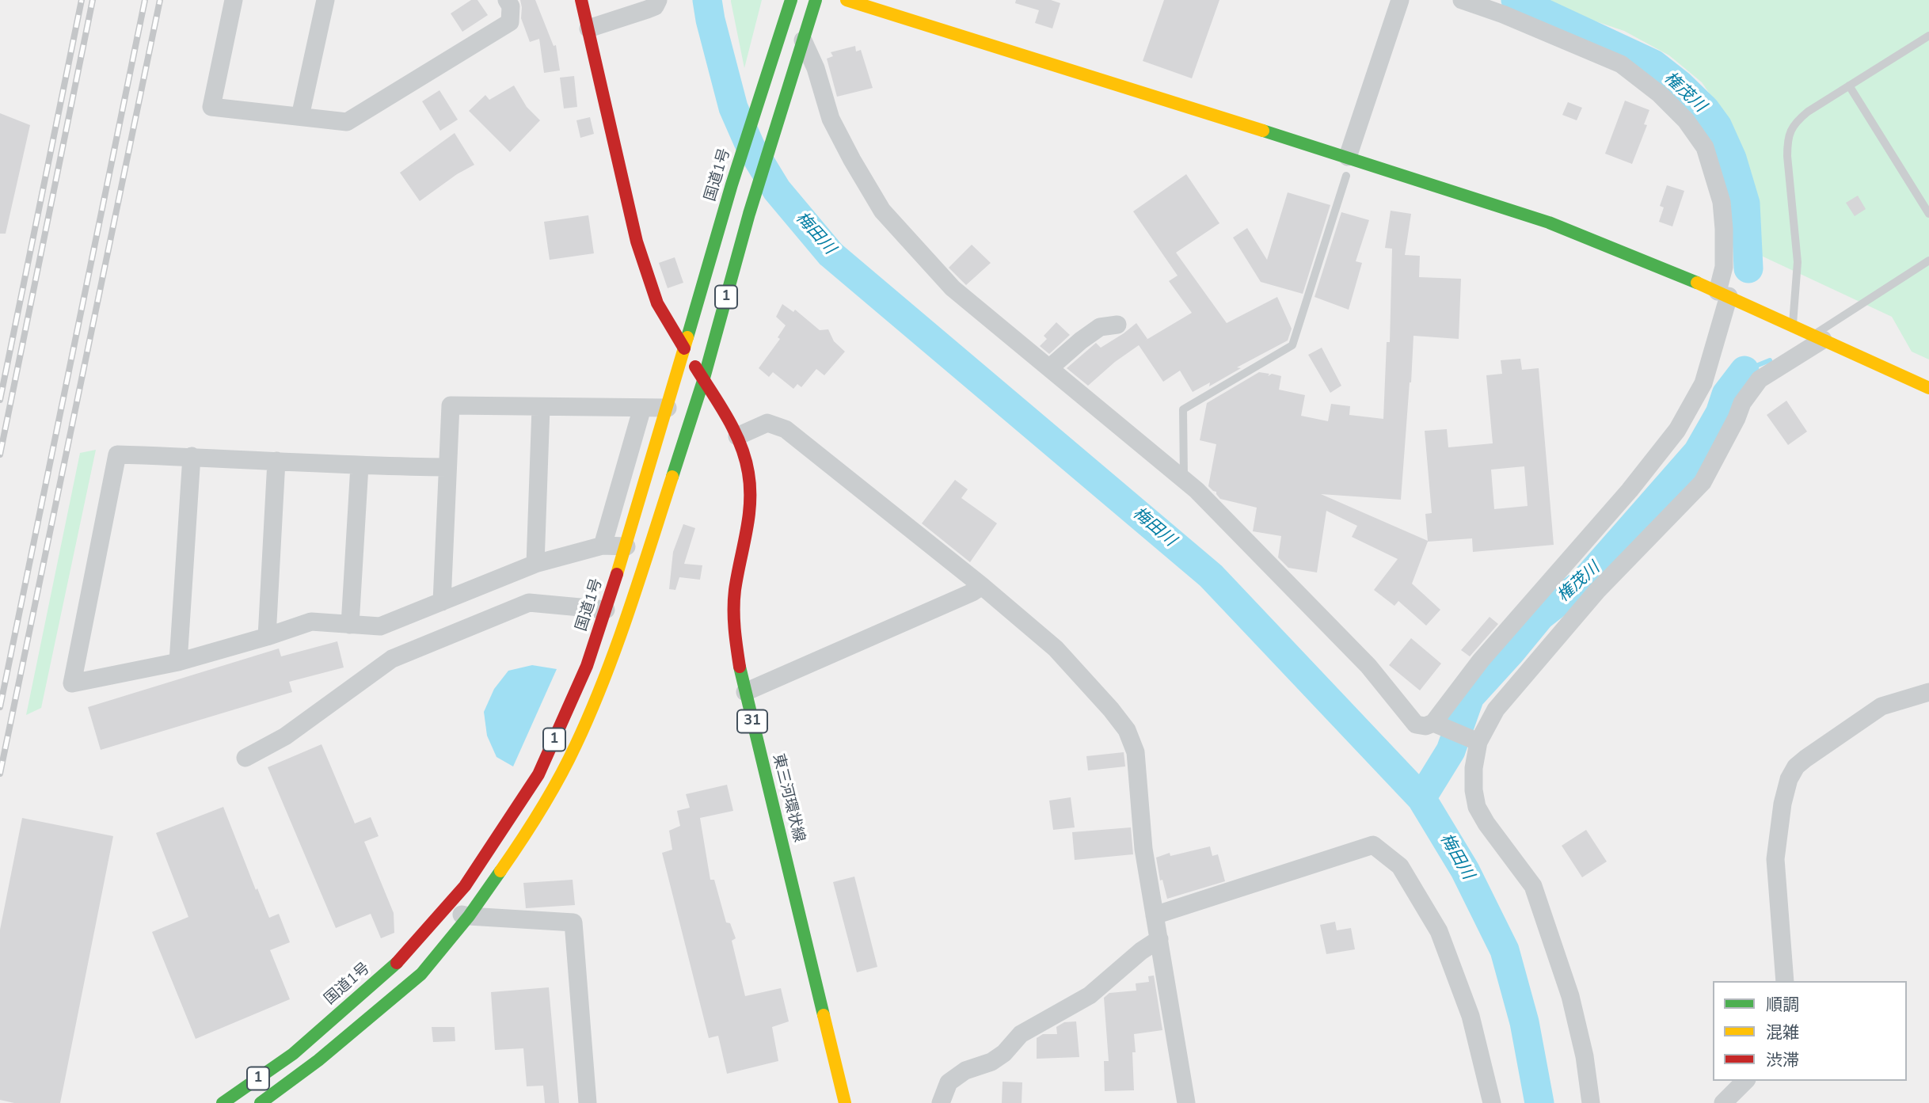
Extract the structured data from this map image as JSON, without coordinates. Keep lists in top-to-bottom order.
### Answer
{
  "streets": {
    "main road": [
      "国道1号",
      "1",
      "31",
      "東三河環状線"
    ]
  },
  "crossings": [
    ["国道1号", "東三河環状線"],
    ["1", "東三河環状線"]
  ],
  "water": ["権茂川", "梅田川"],
  "legend": ["順調", "混雑", "渋滞"]
}
